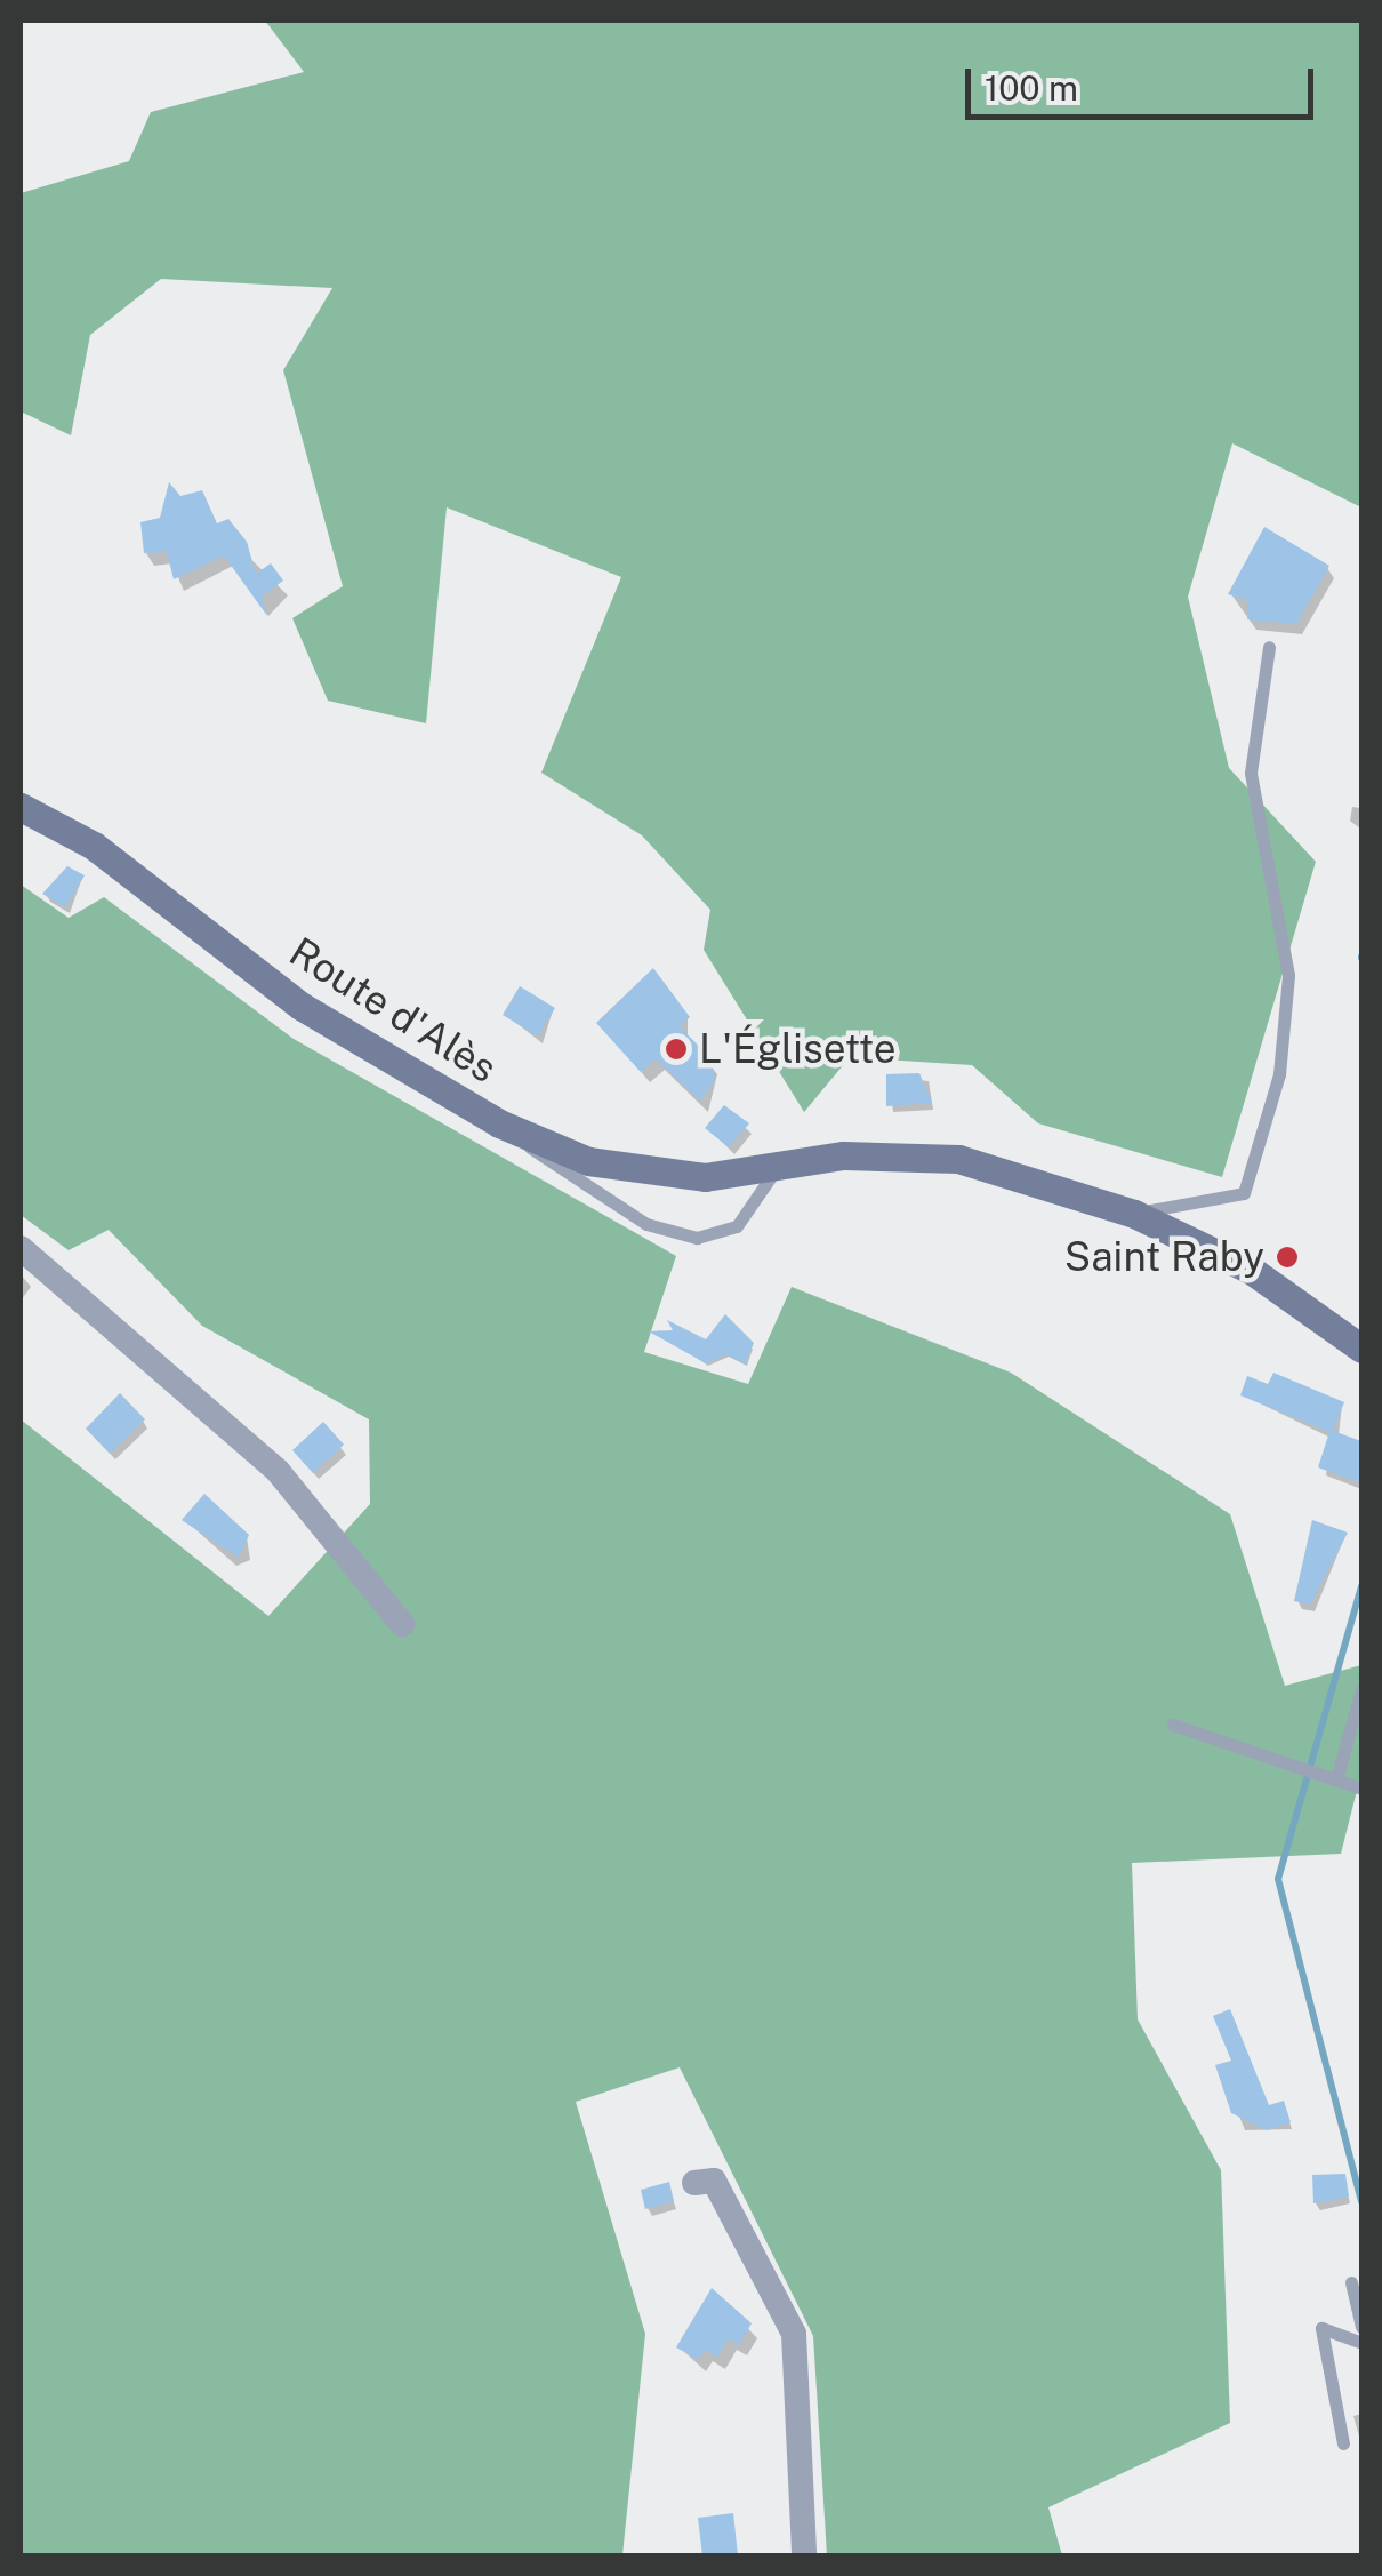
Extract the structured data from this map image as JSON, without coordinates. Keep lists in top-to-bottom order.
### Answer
{
  "streets": {
    "main road": ["Route d'Alès"]
  },
  "places": ["L'Églisette", "Saint Raby"],
  "scale_bar": "100 m"
}
